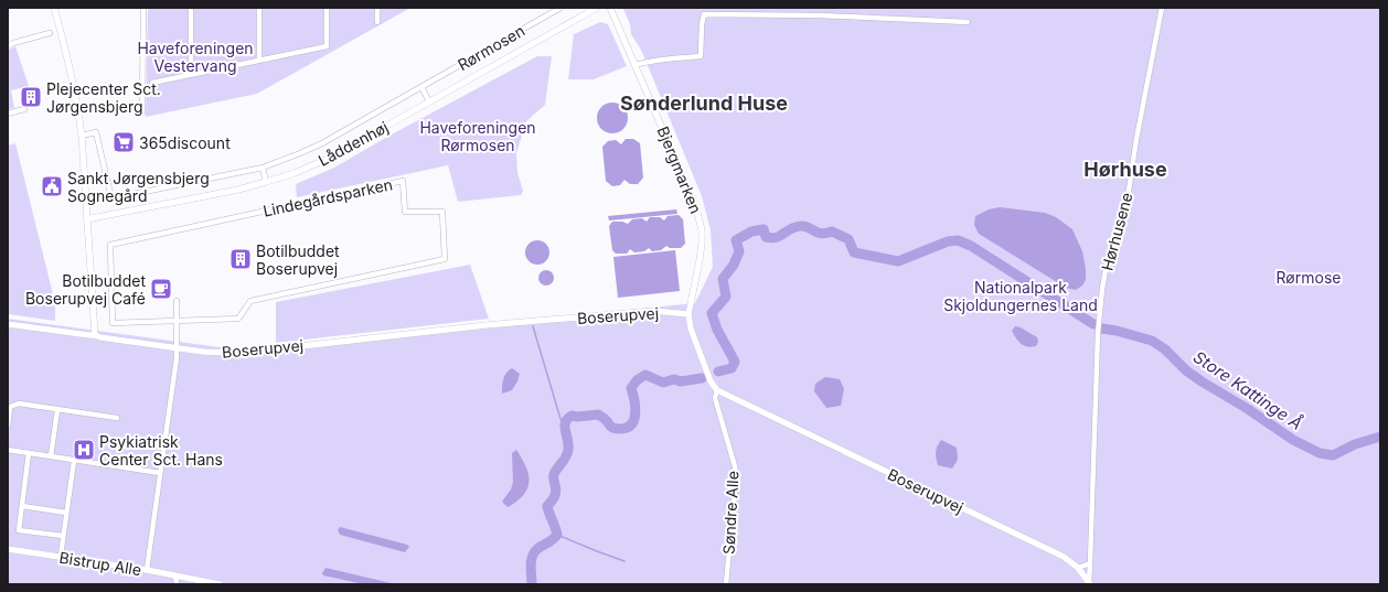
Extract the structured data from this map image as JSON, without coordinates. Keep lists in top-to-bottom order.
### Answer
{
  "streets": {
    "street": [
      "Rørmosen",
      "Låddenhøj",
      "Bjergmarken",
      "Lindegårdsparken",
      "Hørhusene",
      "Boserupvej",
      "Søndre Alle",
      "Bistrup Alle"
    ]
  },
  "crossings": [
    ["Bjergmarken", "Boserupvej"],
    ["Hørhusene", "Boserupvej"],
    ["Boserupvej", "Søndre Alle"]
  ],
  "districts": ["Sønderlund Huse", "Hørhuse"],
  "water": ["Store Kattinge Å"],
  "parks": [
    "Haveforeningen Vestervang",
    "Haveforeningen Rørmosen",
    "Rørmose",
    "Nationalpark Skjoldungernes Land"
  ],
  "places": {
    "building": ["Plejecenter Sct. Jørgensbjerg", "Botilbuddet Boserupvej"],
    "supermarket": ["365discount"],
    "public building": ["Sankt Jørgensbjerg Sognegård"],
    "cafe": ["Botilbuddet Boserupvej Café"],
    "hospital": ["Psykiatrisk Center Sct. Hans"]
  }
}
